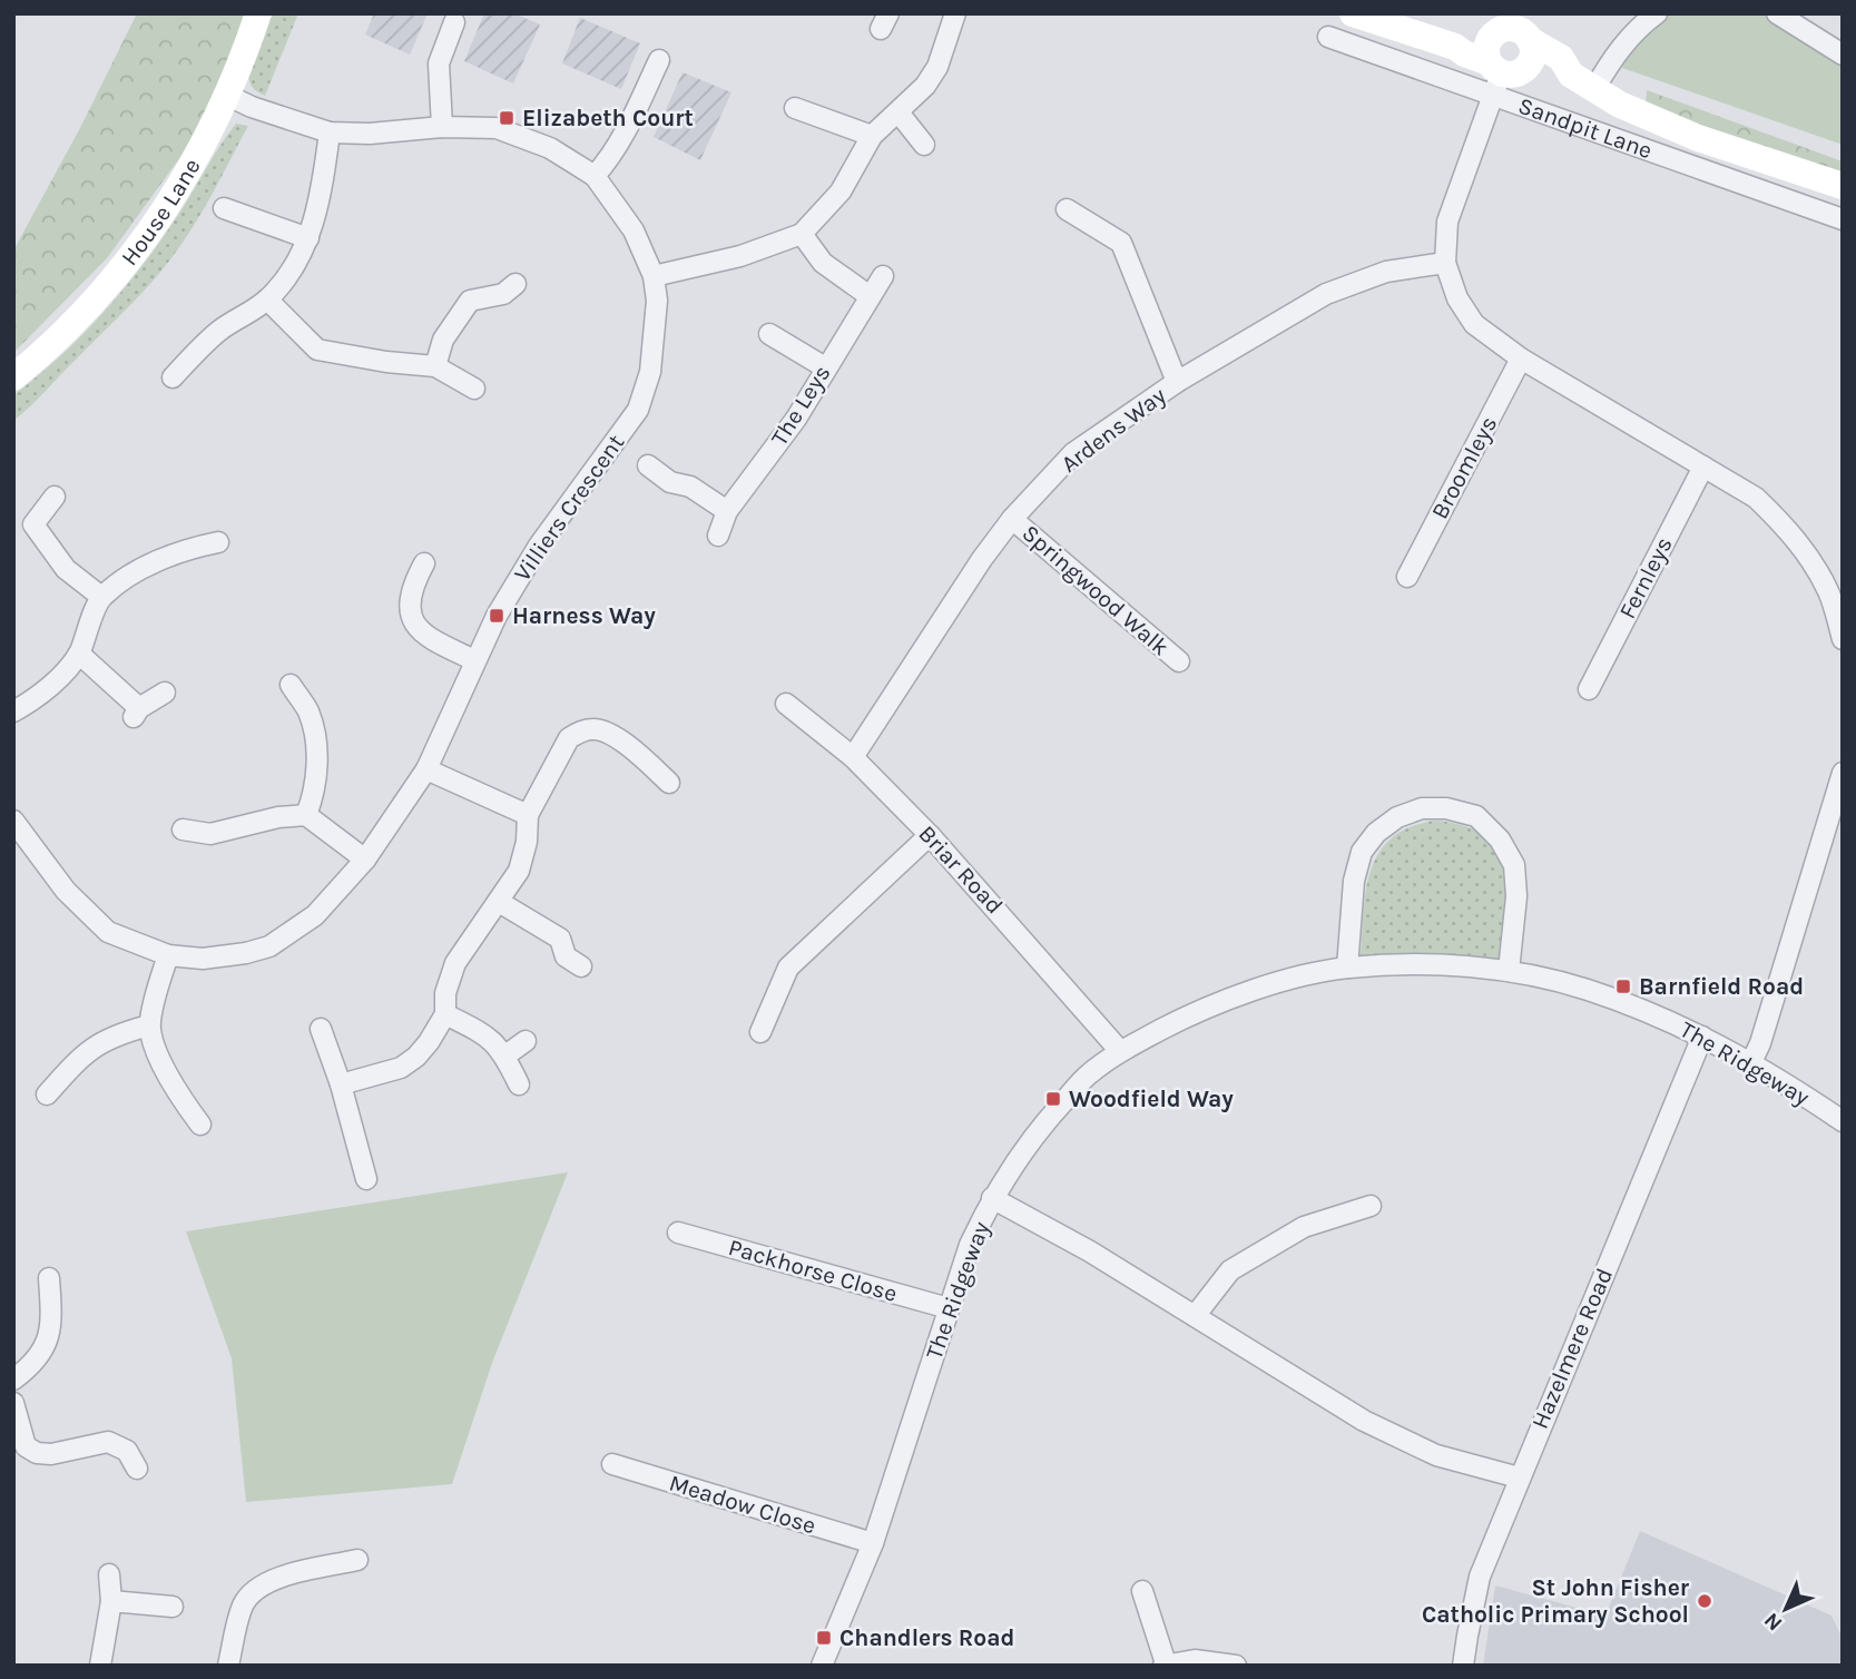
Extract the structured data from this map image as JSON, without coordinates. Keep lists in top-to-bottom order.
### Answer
{
  "streets": {
    "street": [
      "Sandpit Lane",
      "House Lane",
      "The Leys",
      "Ardens Way",
      "Broomleys",
      "Villiers Crescent",
      "Fernleys",
      "Springwood Walk",
      "Briar Road",
      "The Ridgeway",
      "Packhorse Close",
      "Hazelmere Road",
      "Meadow Close"
    ]
  },
  "crossings": [
    ["House Lane", "Villiers Crescent"],
    ["Ardens Way", "Springwood Walk"],
    ["Ardens Way", "Briar Road"],
    ["Briar Road", "The Ridgeway"],
    ["The Ridgeway", "Packhorse Close"],
    ["The Ridgeway", "Hazelmere Road"],
    ["The Ridgeway", "Meadow Close"]
  ],
  "places": {
    "transit": [
      "Elizabeth Court",
      "Harness Way",
      "Barnfield Road",
      "Woodfield Way",
      "Chandlers Road"
    ],
    "other": ["St John Fisher Catholic Primary School"]
  },
  "north": "bottom left"
}
